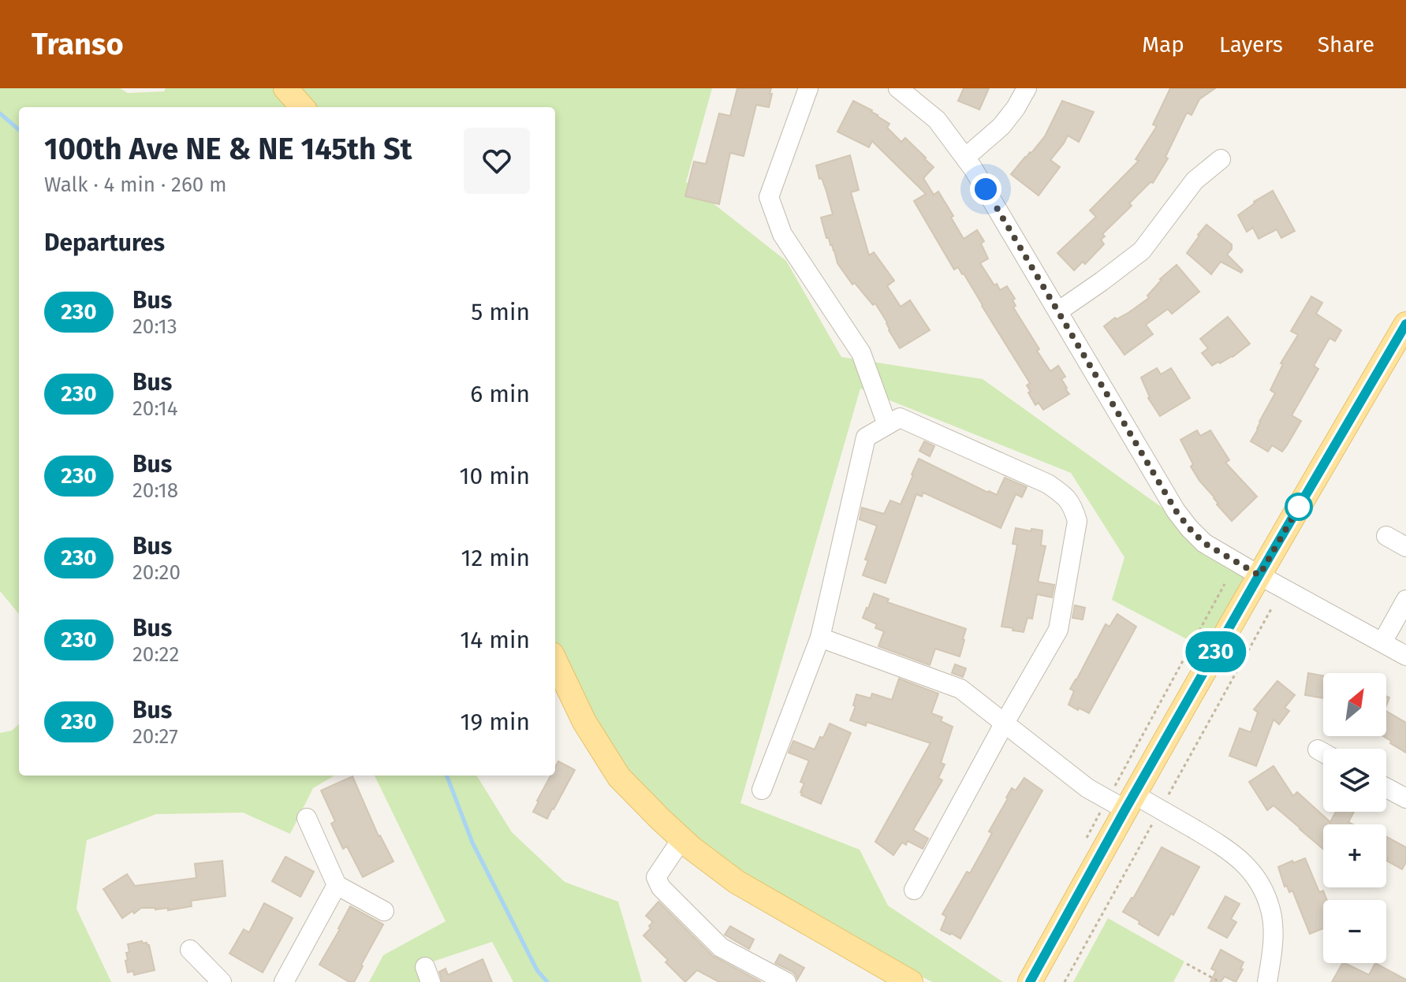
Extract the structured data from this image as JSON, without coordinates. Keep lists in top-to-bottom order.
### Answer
{
  "lines": ["bus line 230"],
  "north": "top right",
  "page": {
    "header": "Transo",
    "nav": ["Map", "Layers", "Share"],
    "on_map": "230",
    "heading": [
      ["100th Ave NE & NE 145th St", "Walk · 4 min · 260 m"],
      "Departures"
    ],
    "list": [
      {
        "mark": "230",
        "name": "Bus",
        "note": "20:13",
        "value": "5 min"
      },
      {
        "mark": "230",
        "name": "Bus",
        "note": "20:14",
        "value": "6 min"
      },
      {
        "mark": "230",
        "name": "Bus",
        "note": "20:18",
        "value": "10 min"
      },
      {
        "mark": "230",
        "name": "Bus",
        "note": "20:20",
        "value": "12 min"
      },
      {
        "mark": "230",
        "name": "Bus",
        "note": "20:22",
        "value": "14 min"
      },
      {
        "mark": "230",
        "name": "Bus",
        "note": "20:27",
        "value": "19 min"
      }
    ],
    "map_buttons": ["+", "−"]
  }
}
